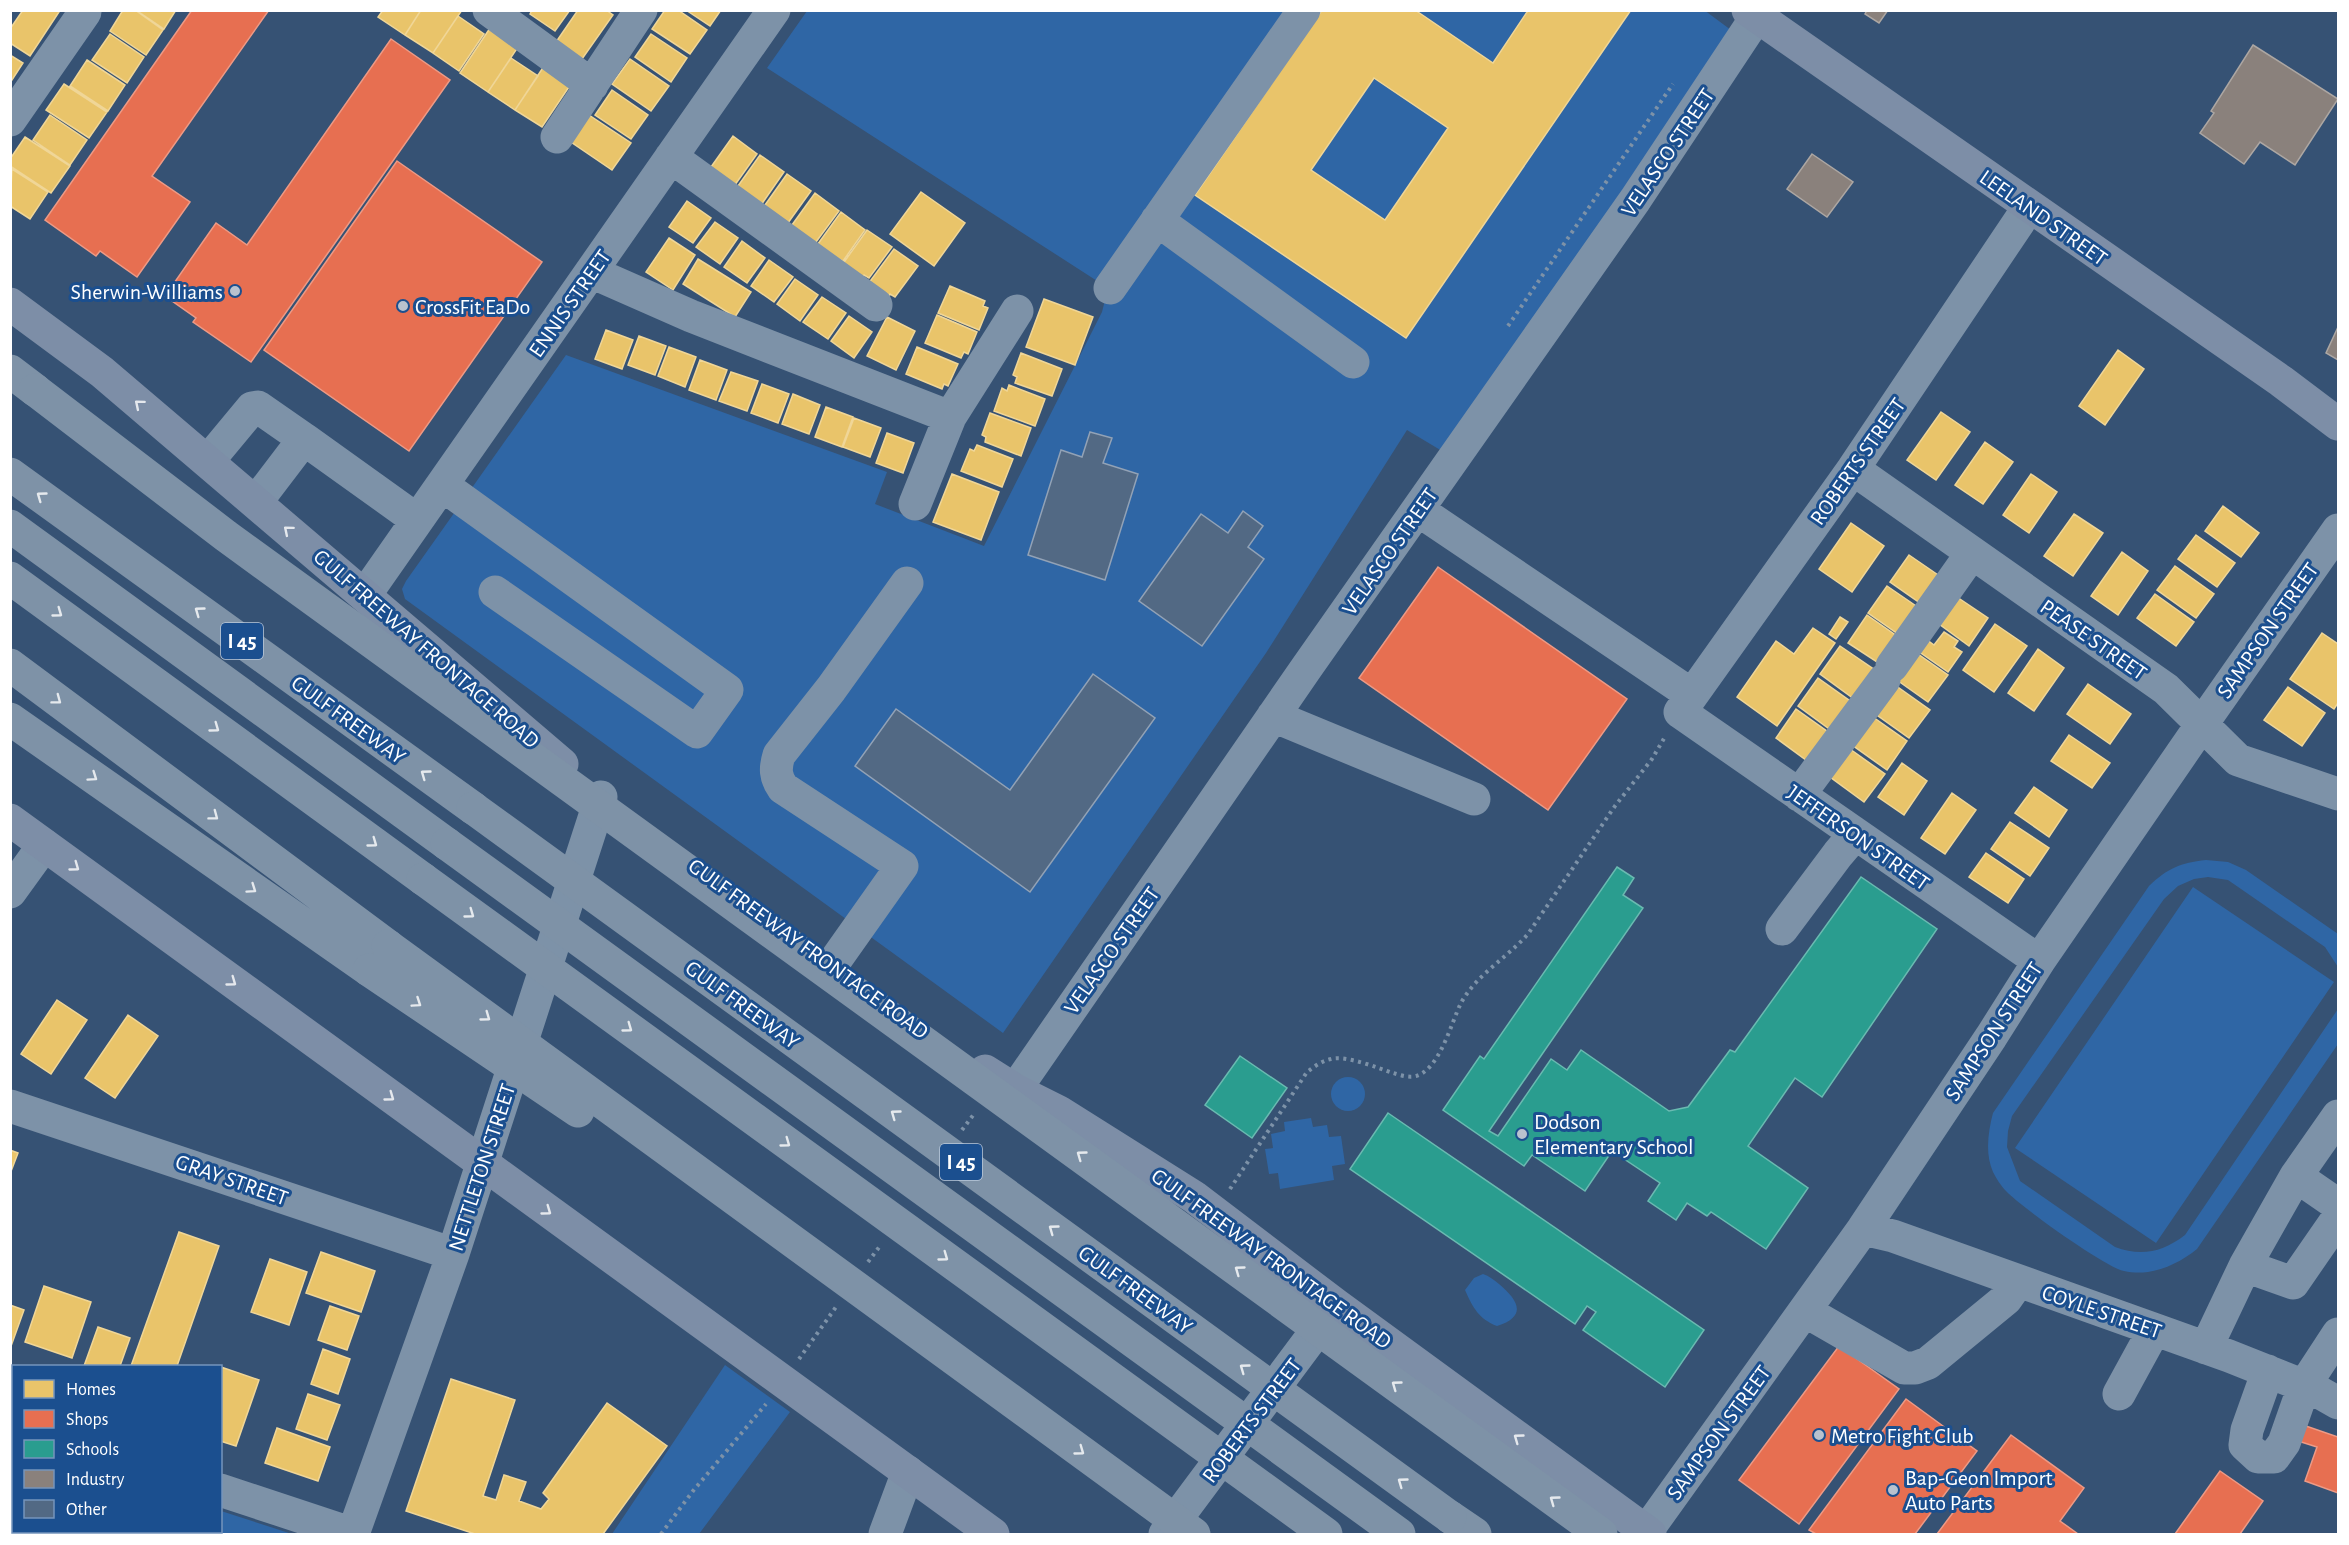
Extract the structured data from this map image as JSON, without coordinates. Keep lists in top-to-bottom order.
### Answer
{
  "streets": {
    "highway": ["I 45", "GULF FREEWAY"],
    "main road": ["LEELAND STREET", "GULF FREEWAY FRONTAGE ROAD"],
    "street": [
      "VELASCO STREET",
      "ENNIS STREET",
      "ROBERTS STREET",
      "SAMPSON STREET",
      "PEASE STREET",
      "JEFFERSON STREET",
      "NETTLETON STREET",
      "GRAY STREET",
      "COYLE STREET"
    ]
  },
  "crossings": [
    ["VELASCO STREET", "LEELAND STREET"],
    ["VELASCO STREET", "GULF FREEWAY FRONTAGE ROAD"],
    ["VELASCO STREET", "JEFFERSON STREET"],
    ["LEELAND STREET", "ROBERTS STREET"],
    ["ENNIS STREET", "GULF FREEWAY FRONTAGE ROAD"],
    ["ROBERTS STREET", "PEASE STREET"],
    ["ROBERTS STREET", "GULF FREEWAY FRONTAGE ROAD"],
    ["ROBERTS STREET", "JEFFERSON STREET"],
    ["SAMPSON STREET", "PEASE STREET"],
    ["SAMPSON STREET", "GULF FREEWAY FRONTAGE ROAD"],
    ["SAMPSON STREET", "JEFFERSON STREET"],
    ["SAMPSON STREET", "COYLE STREET"],
    ["GULF FREEWAY FRONTAGE ROAD", "NETTLETON STREET"],
    ["NETTLETON STREET", "GRAY STREET"]
  ],
  "one_way": ["GULF FREEWAY FRONTAGE ROAD"],
  "places": [
    "Sherwin-Williams",
    "CrossFit EaDo",
    "Dodson Elementary School",
    "Metro Fight Club",
    "Bap-Geon Import Auto Parts"
  ],
  "legend": [
    "Homes",
    "Shops",
    "Schools",
    "Industry",
    "Other"
  ]
}
